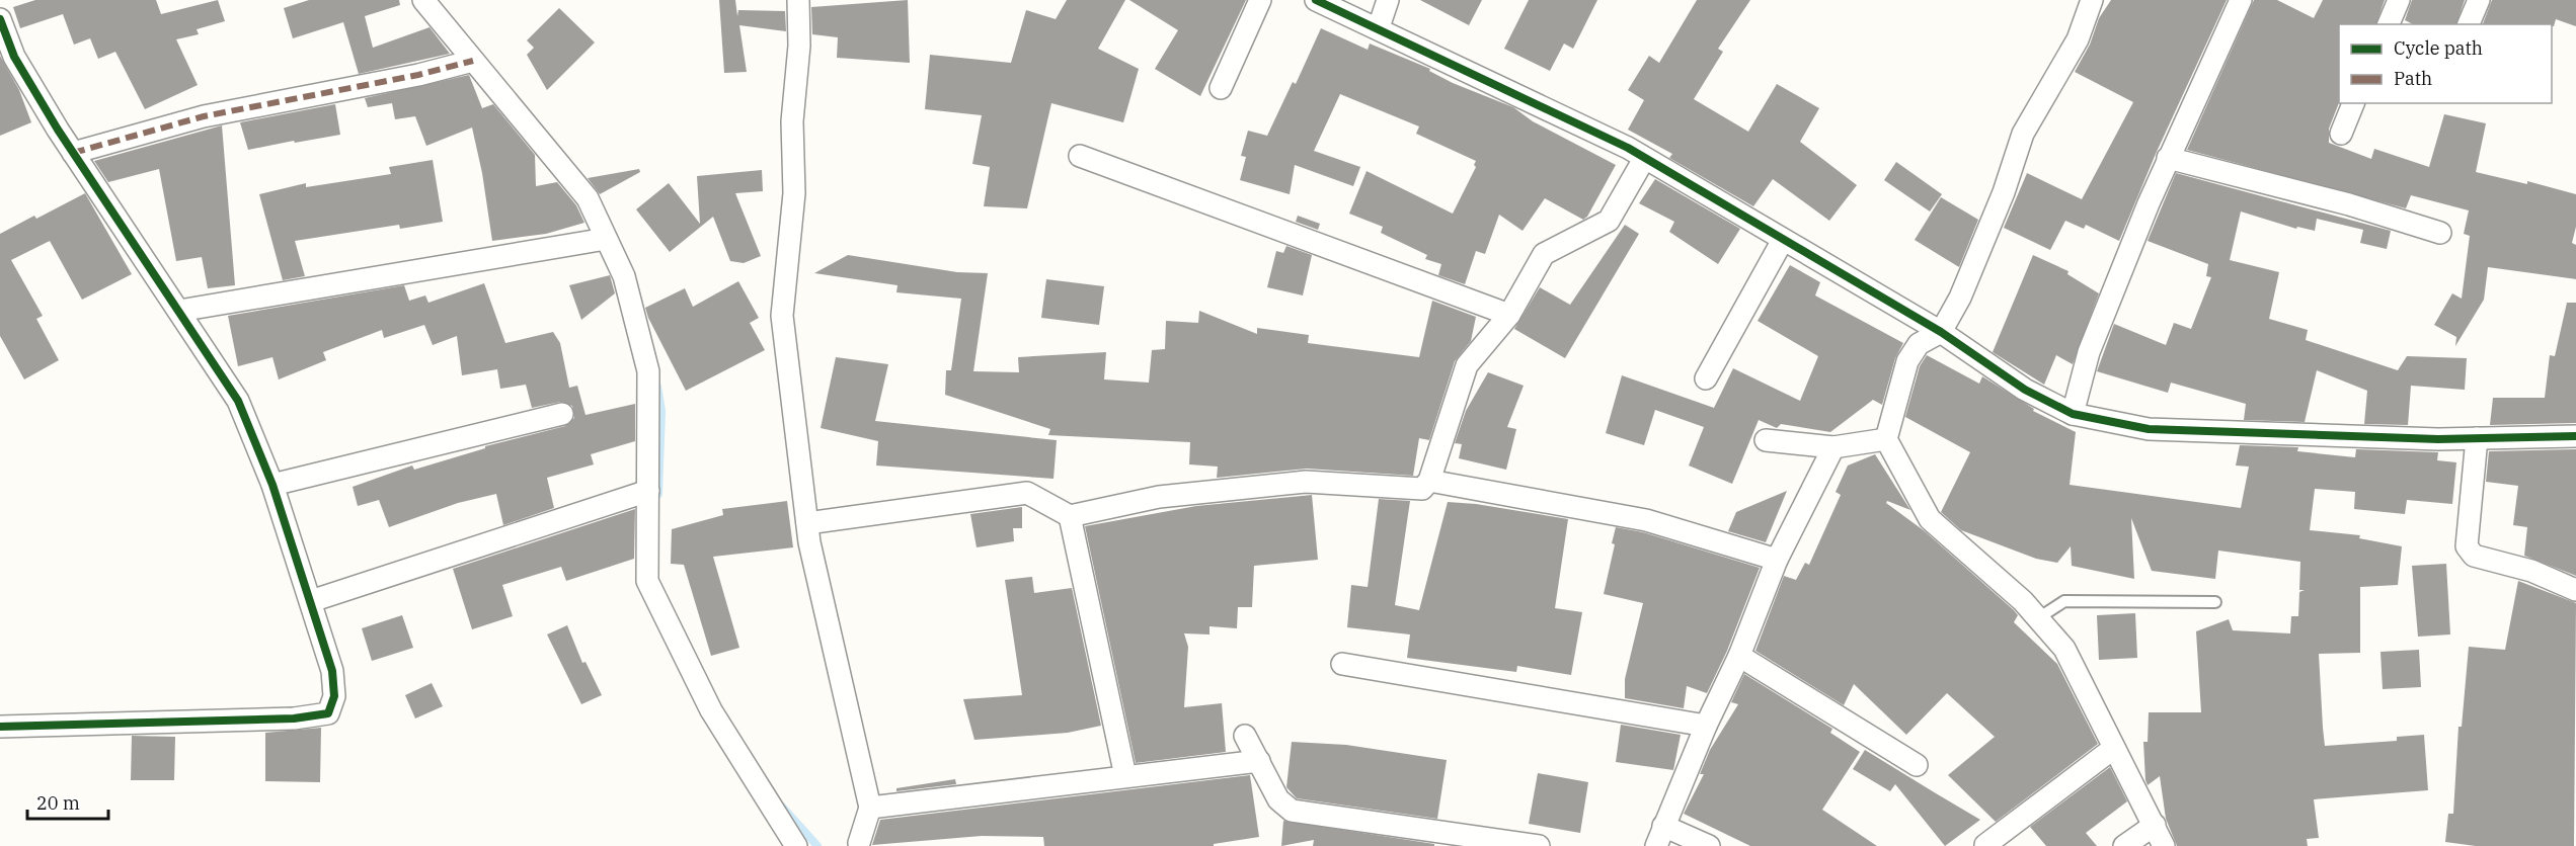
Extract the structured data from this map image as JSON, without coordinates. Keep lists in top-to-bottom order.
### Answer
{
  "legend": ["Cycle path", "Path"],
  "scale_bar": "20 m"
}
